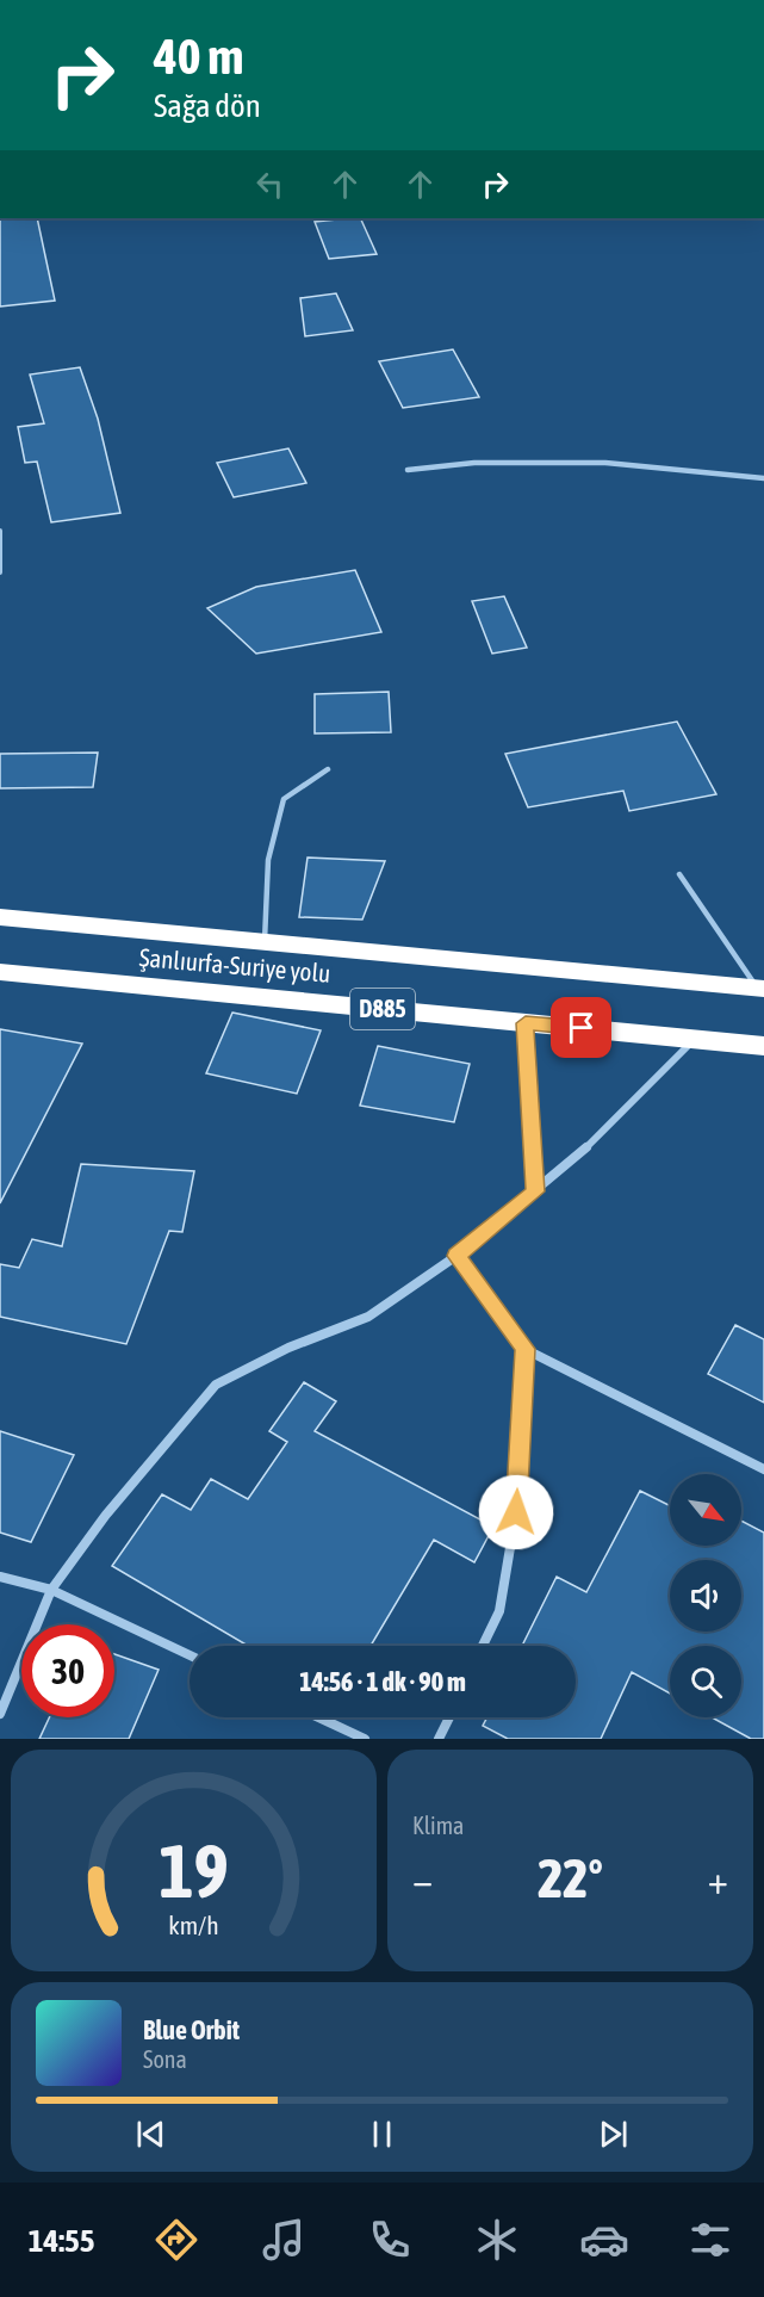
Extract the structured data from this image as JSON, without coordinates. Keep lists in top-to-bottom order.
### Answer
{
  "streets": {
    "highway": ["Şanlıurfa-Suriye yolu", "D885"]
  },
  "north": "bottom right",
  "page": {
    "turn": ["40 m", "Sağa dön"],
    "limit": "30",
    "trip": "14:56 · 1 dk · 90 m",
    "tile": "Klima",
    "heat": ["−", "22°", "+"],
    "song": ["Blue Orbit", "Sona"],
    "tabs": "14:55",
    "gauge": ["19", "km/h"]
  }
}
